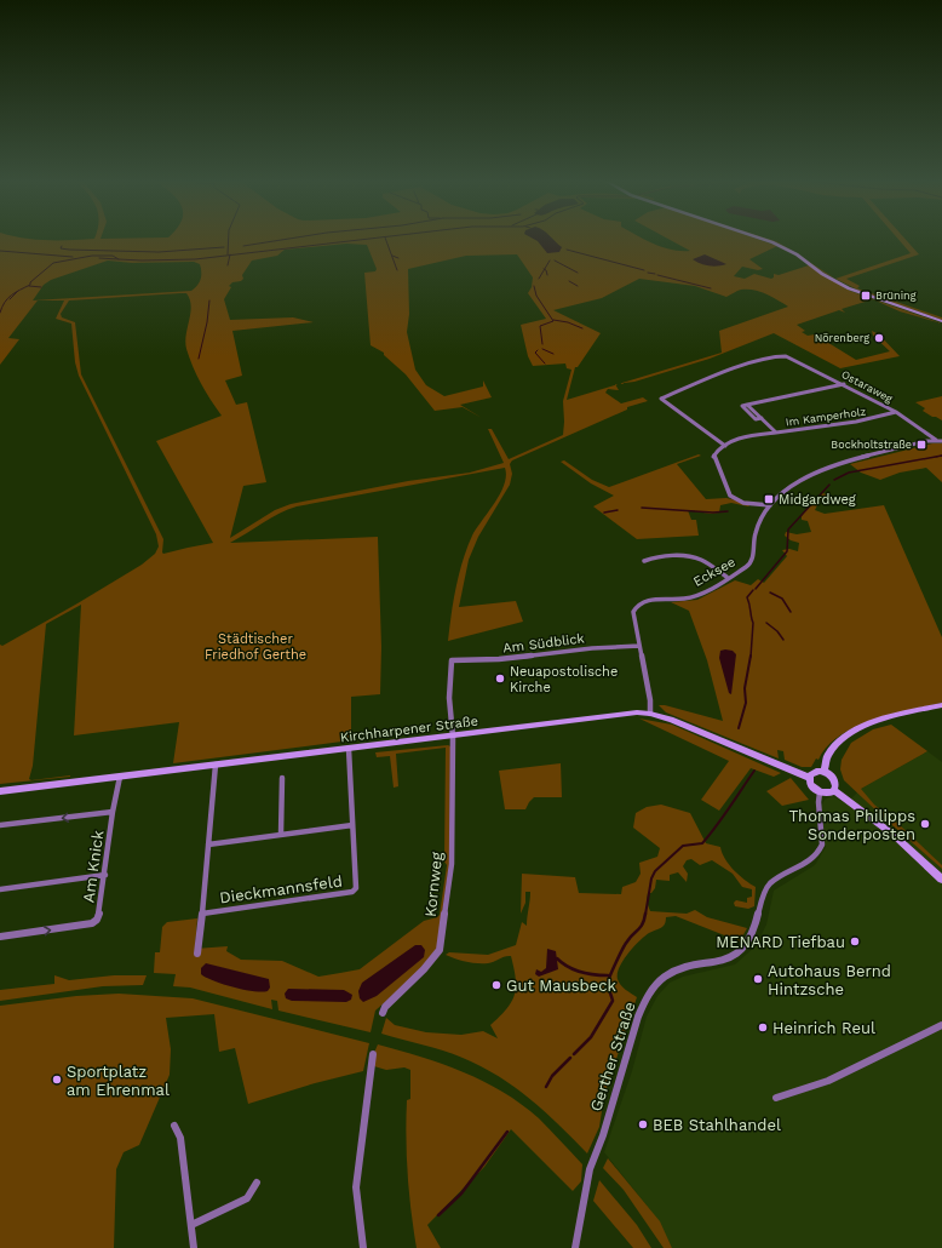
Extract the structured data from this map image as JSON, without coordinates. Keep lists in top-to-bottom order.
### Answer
{
  "streets": {
    "street": [
      "Ostaraweg",
      "Im Kamperholz",
      "Ecksee",
      "Am Südblick",
      "Kirchharpener Straße",
      "Am Knick",
      "Kornweg",
      "Dieckmannsfeld",
      "Gerther Straße"
    ]
  },
  "crossings": [
    ["Ostaraweg", "Im Kamperholz"],
    ["Ostaraweg", "Ecksee"],
    ["Ecksee", "Am Südblick"],
    ["Ecksee", "Kirchharpener Straße"],
    ["Am Südblick", "Kornweg"],
    ["Kirchharpener Straße", "Am Knick"],
    ["Kirchharpener Straße", "Kornweg"],
    ["Kirchharpener Straße", "Dieckmannsfeld"],
    ["Kirchharpener Straße", "Gerther Straße"]
  ],
  "parks": ["Städtischer Friedhof Gerthe"],
  "places": {
    "transit": ["Brüning", "Bockholtstraße", "Midgardweg"],
    "other": [
      "Nörenberg",
      "Neuapostolische Kirche",
      "Thomas Philipps Sonderposten",
      "MENARD Tiefbau",
      "Autohaus Bernd Hintzsche",
      "Gut Mausbeck",
      "Heinrich Reul",
      "Sportplatz am Ehrenmal",
      "BEB Stahlhandel"
    ]
  }
}
